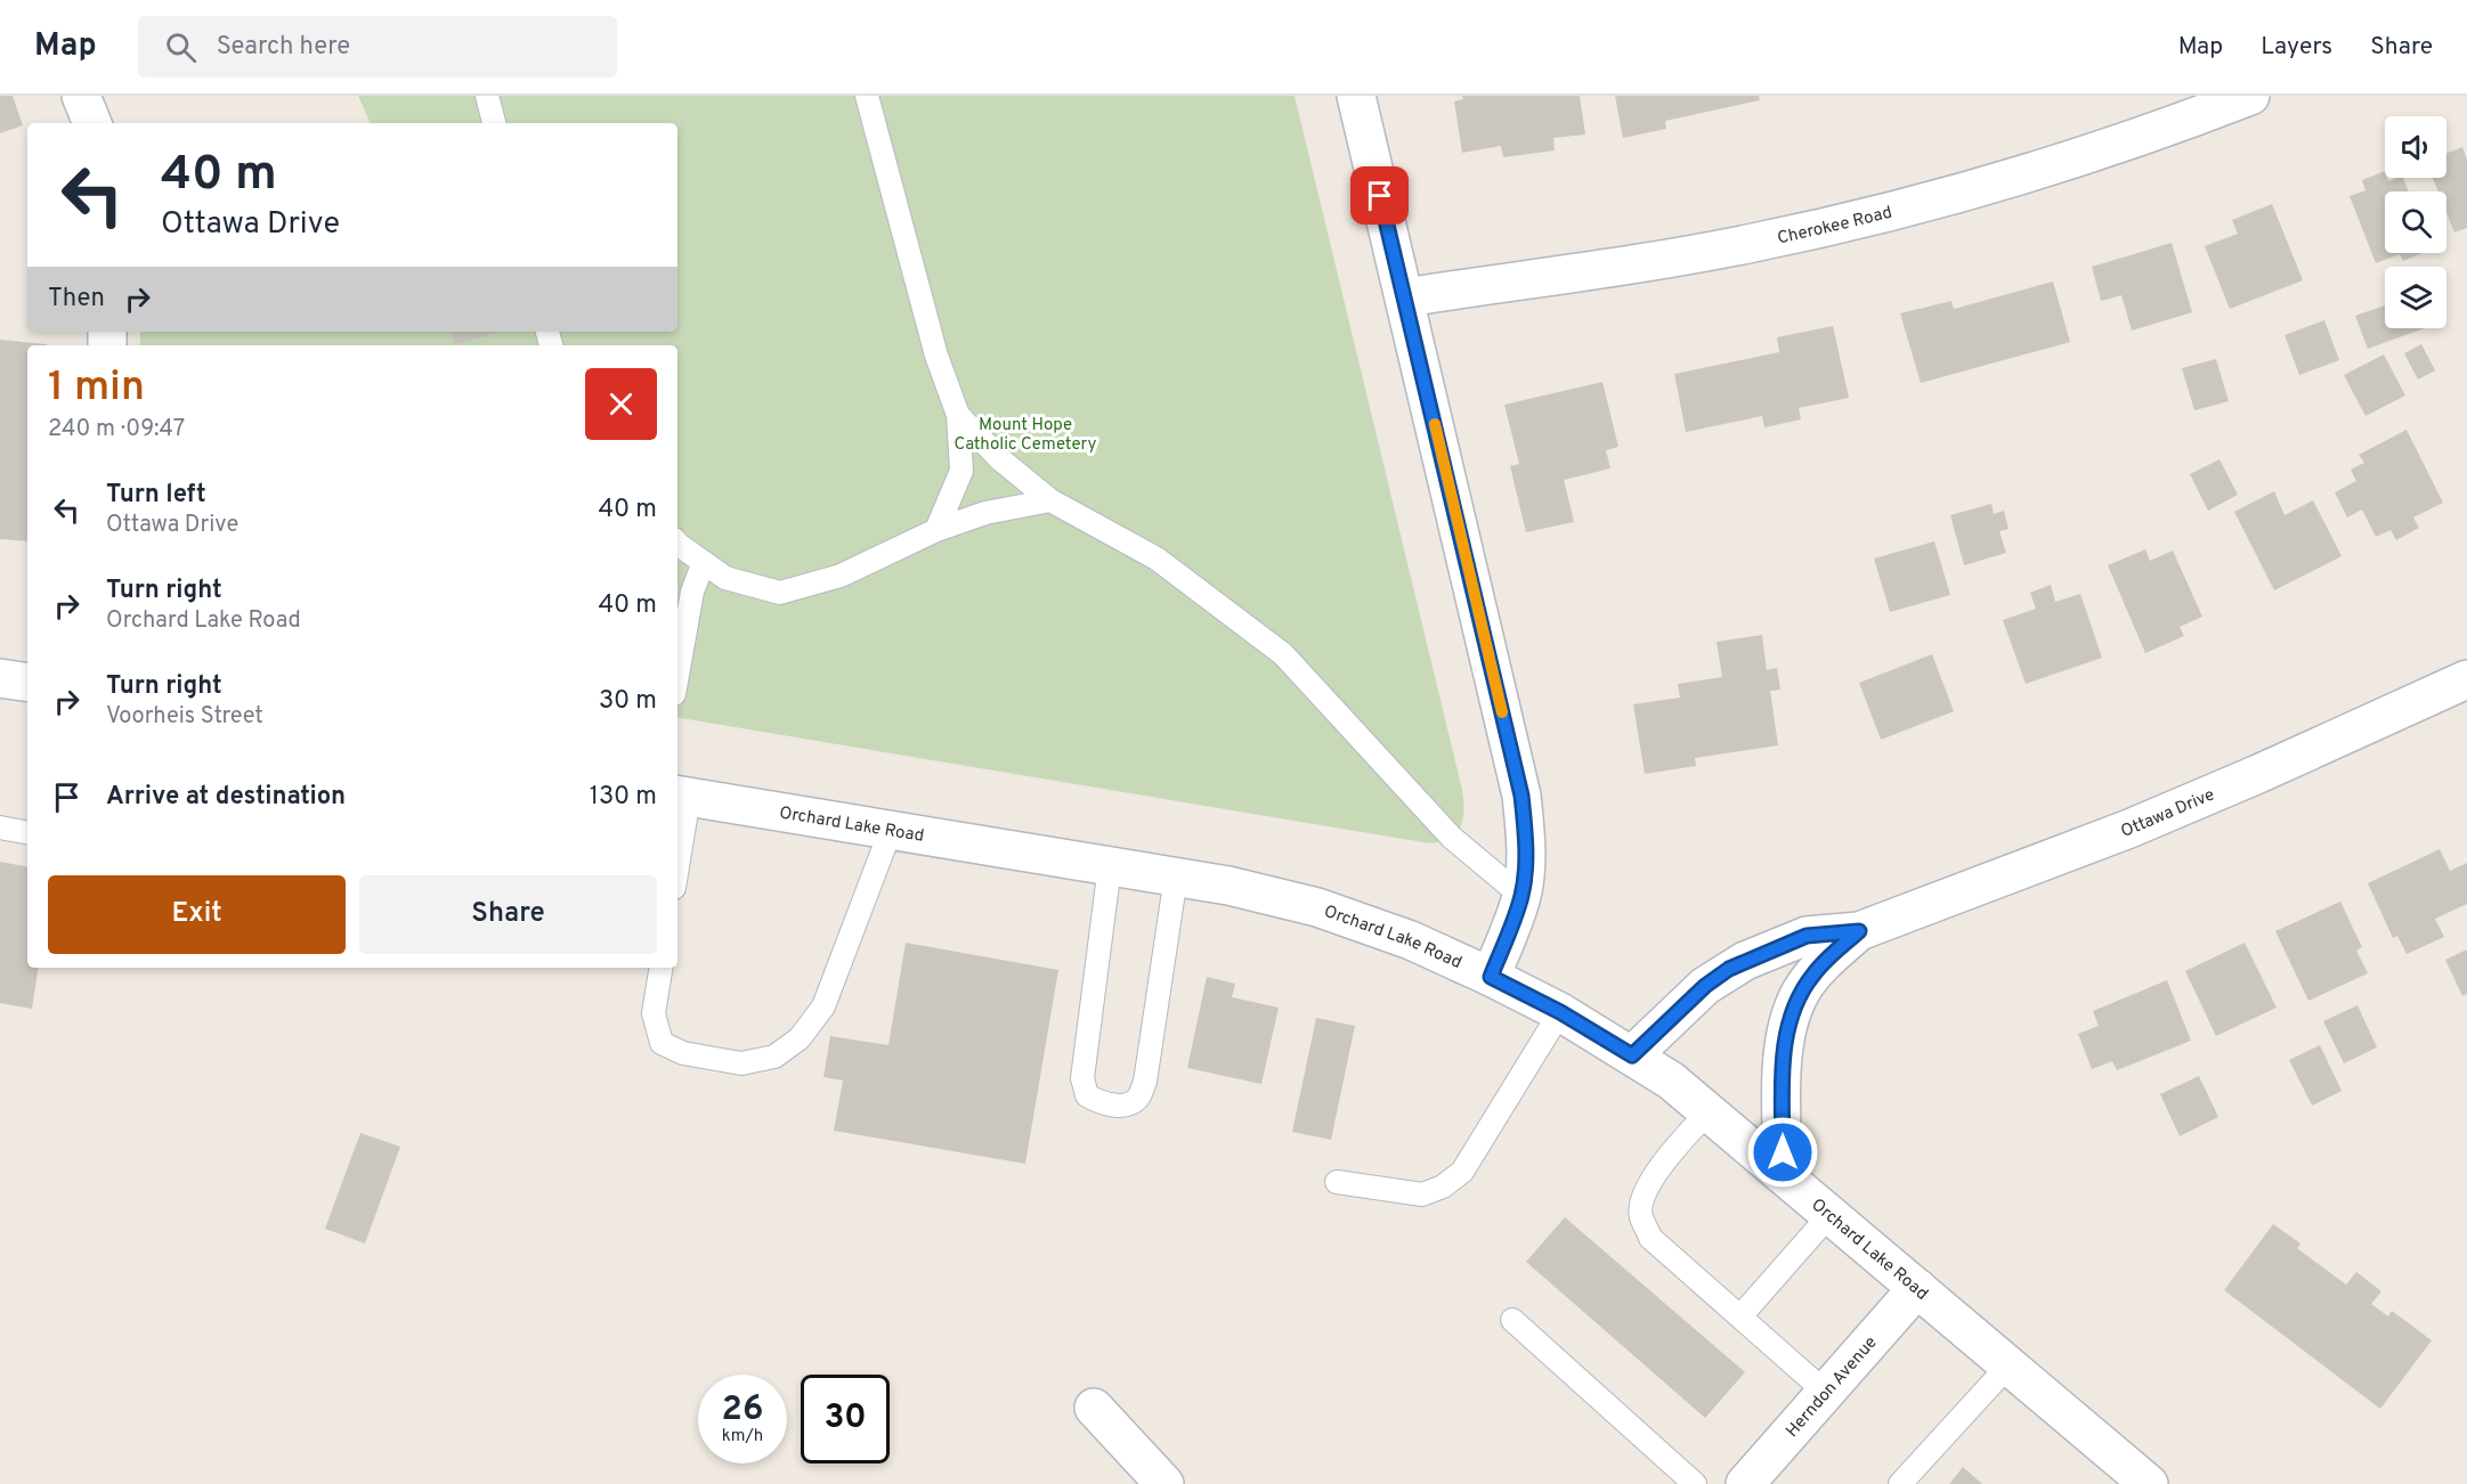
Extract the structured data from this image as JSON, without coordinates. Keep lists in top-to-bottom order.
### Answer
{
  "streets": {
    "street": [
      "Cherokee Road",
      "Ottawa Drive",
      "Orchard Lake Road",
      "Herndon Avenue"
    ]
  },
  "crossings": [
    ["Ottawa Drive", "Orchard Lake Road"],
    ["Orchard Lake Road", "Herndon Avenue"]
  ],
  "parks": ["Mount Hope Catholic Cemetery"],
  "page": {
    "header": "Map",
    "search": "Search here",
    "nav": ["Map", "Layers", "Share"],
    "turn": ["40 m", "Ottawa Drive"],
    "then": "Then",
    "heading": ["1 min", "240 m · 09:47"],
    "list": [
      {
        "name": "Turn left",
        "note": "Ottawa Drive",
        "value": "40 m"
      },
      {
        "name": "Turn right",
        "note": "Orchard Lake Road",
        "value": "40 m"
      },
      {
        "name": "Turn right",
        "note": "Voorheis Street",
        "value": "30 m"
      },
      {
        "name": "Arrive at destination",
        "value": "130 m"
      }
    ],
    "buttons": ["Exit", "Share"],
    "speed": "26 km/h",
    "limit": "30"
  }
}
